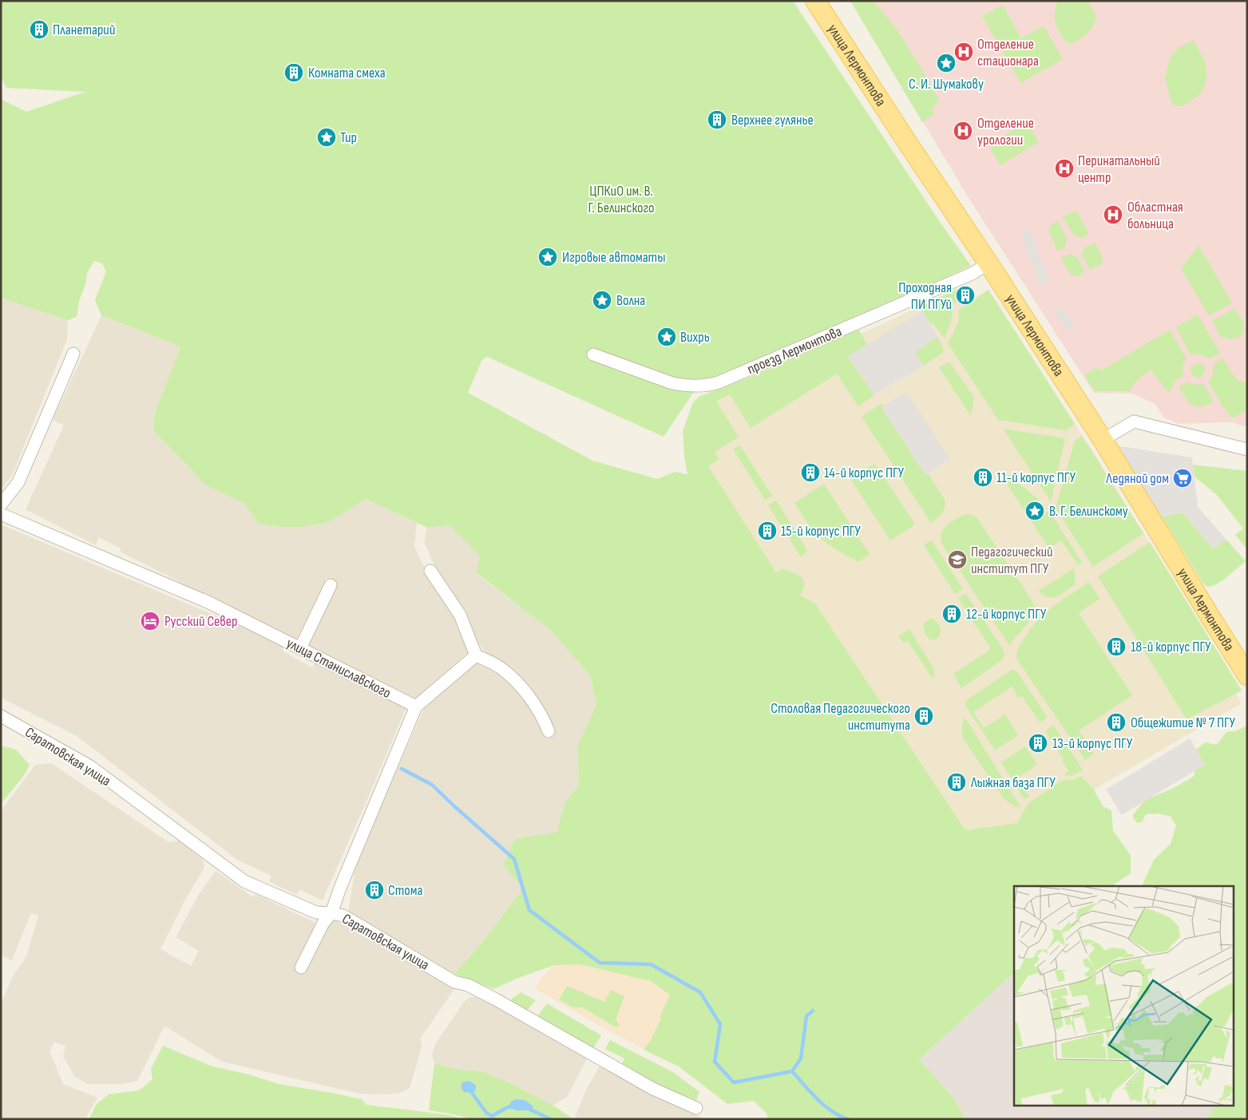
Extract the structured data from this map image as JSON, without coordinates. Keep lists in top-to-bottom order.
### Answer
{
  "streets": {
    "main road": ["улица Лермонтова"],
    "street": ["проезд Лермонтова", "улица Станиславского", "Саратовская улица"]
  },
  "crossings": [
    ["улица Лермонтова", "проезд Лермонтова"]
  ],
  "parks": ["ЦПКиО им. В. Г. Белинского"],
  "places": {
    "building": [
      "Планетарий",
      "Комната смеха",
      "Верхнее гулянье",
      "Проходная ПИ ПГУй",
      "14-й корпус ПГУ",
      "11-й корпус ПГУ",
      "15-й корпус ПГУ",
      "12-й корпус ПГУ",
      "18-й корпус ПГУ",
      "Столовая Педагогического института",
      "Общежитие № 7 ПГУ",
      "13-й корпус ПГУ",
      "Лыжная база ПГУ",
      "Стома"
    ],
    "hospital": [
      "Отделение стационара",
      "Отделение урологии",
      "Перинатальный центр",
      "Областная больница"
    ],
    "place": [
      "С. И. Шумакову",
      "Тир",
      "Игровые автоматы",
      "Волна",
      "Вихрь",
      "В. Г. Белинскому"
    ],
    "supermarket": ["Ледяной дом"],
    "school or university": ["Педагогический институт ПГУ"],
    "hotel": ["Русский Север"]
  }
}
